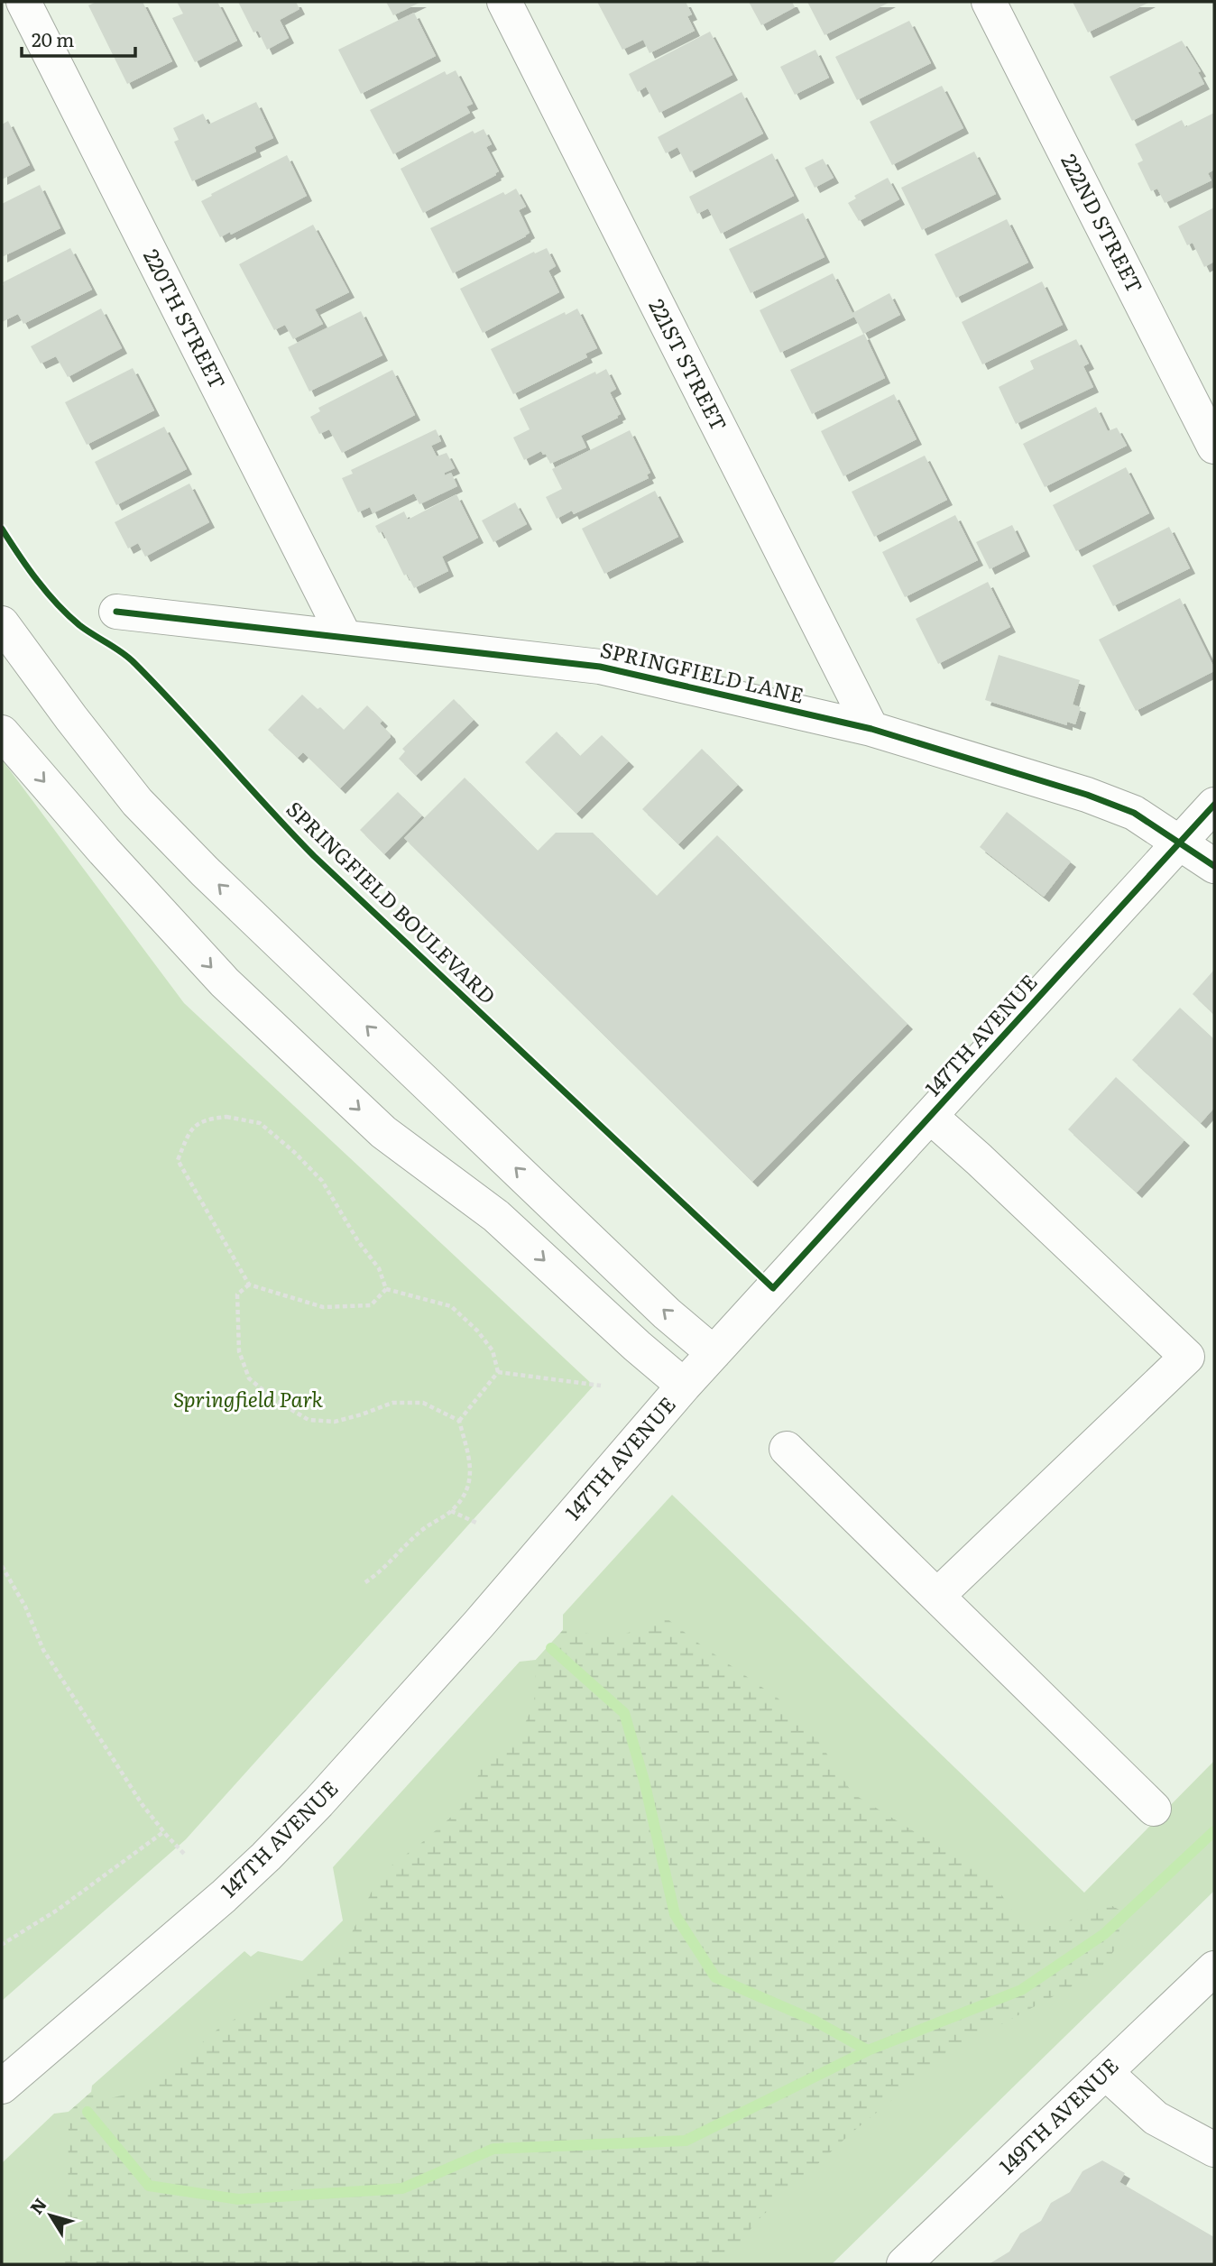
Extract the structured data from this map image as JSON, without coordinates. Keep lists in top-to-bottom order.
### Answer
{
  "streets": {
    "street": [
      "222ND STREET",
      "220TH STREET",
      "221ST STREET",
      "SPRINGFIELD LANE",
      "147TH AVENUE",
      "149TH AVENUE"
    ],
    "cycle path": ["SPRINGFIELD BOULEVARD"]
  },
  "crossings": [
    ["220TH STREET", "SPRINGFIELD LANE"],
    ["221ST STREET", "SPRINGFIELD LANE"],
    ["SPRINGFIELD LANE", "147TH AVENUE"]
  ],
  "parks": ["Springfield Park"],
  "scale_bar": "20 m",
  "north": "top left"
}
